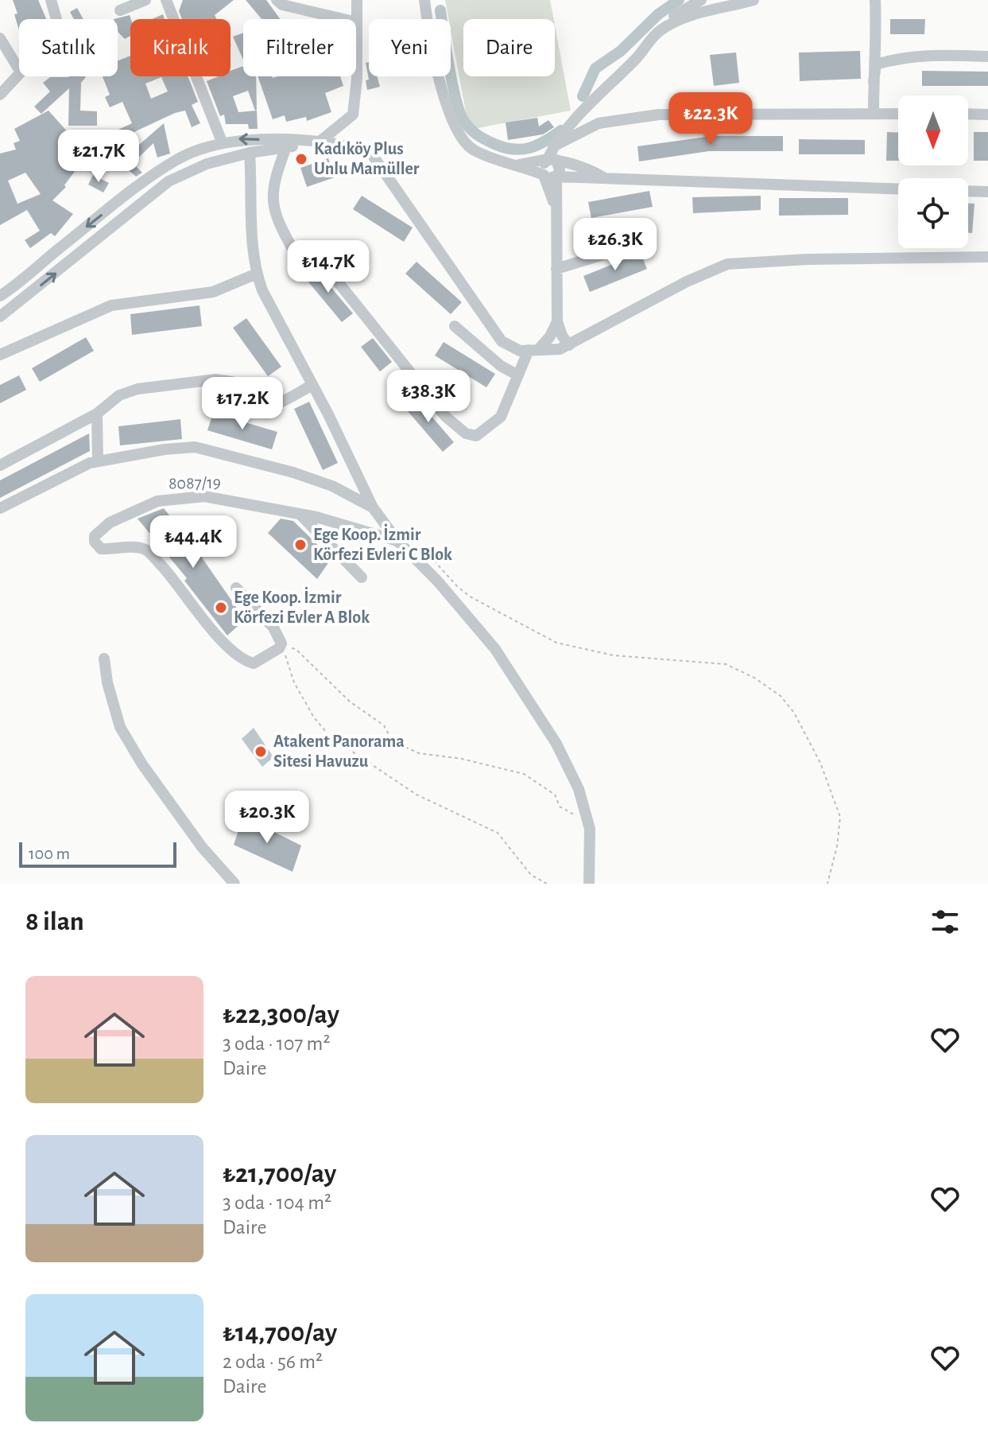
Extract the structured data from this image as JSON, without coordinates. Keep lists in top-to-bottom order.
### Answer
{
  "streets": {
    "street": ["8087/19"]
  },
  "places": [
    "Kadıköy Plus Unlu Mamüller",
    "Ege Koop. İzmir Körfezi Evleri C Blok",
    "Ege Koop. İzmir Körfezi Evler A Blok",
    "Atakent Panorama Sitesi Havuzu"
  ],
  "scale_bar": "100 m",
  "north": "bottom",
  "page": {
    "chip": [
      "Satılık",
      "Kiralık",
      "Filtreler",
      "Yeni",
      "Daire"
    ],
    "price": [
      "₺22.3K",
      "₺21.7K",
      "₺26.3K",
      "₺14.7K",
      "₺38.3K",
      "₺17.2K",
      "₺44.4K",
      "₺20.3K"
    ],
    "scale": "100 m",
    "heading": "8 ilan",
    "list": [
      {
        "name": "₺22,300/ay",
        "note": "3 oda · 107 m² · Daire"
      },
      {
        "name": "₺21,700/ay",
        "note": "3 oda · 104 m² · Daire"
      },
      {
        "name": "₺14,700/ay",
        "note": "2 oda · 56 m² · Daire"
      }
    ]
  }
}
